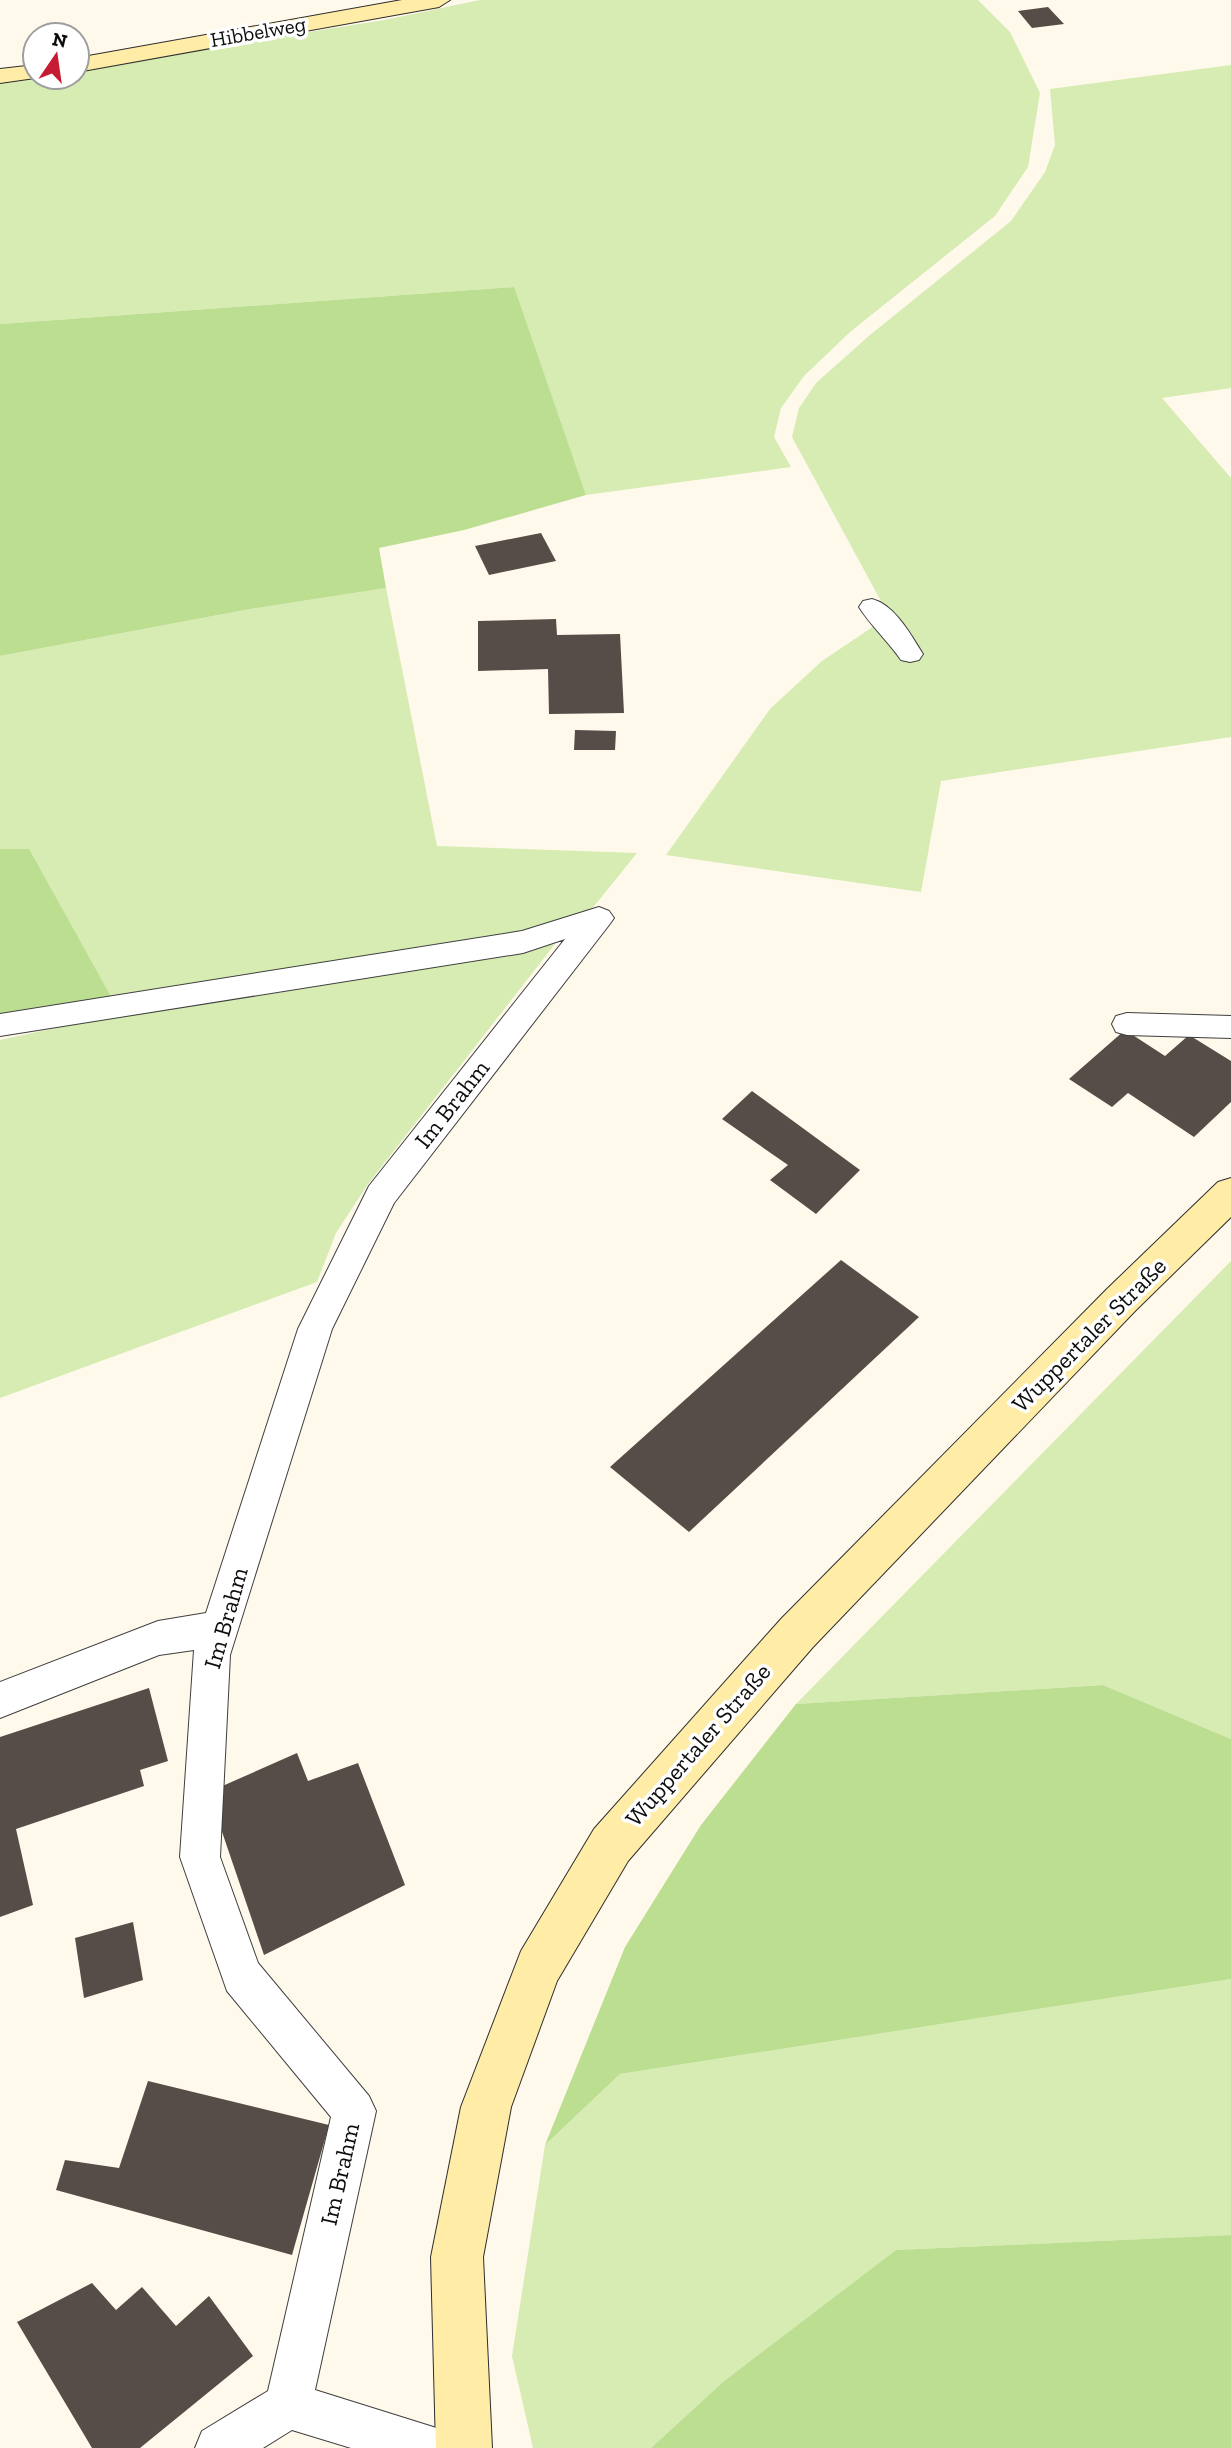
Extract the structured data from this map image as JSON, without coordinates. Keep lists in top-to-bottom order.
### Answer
{
  "streets": {
    "main road": ["Hibbelweg", "Wuppertaler Straße"],
    "lane": ["Im Brahm"]
  },
  "north": "top"
}
